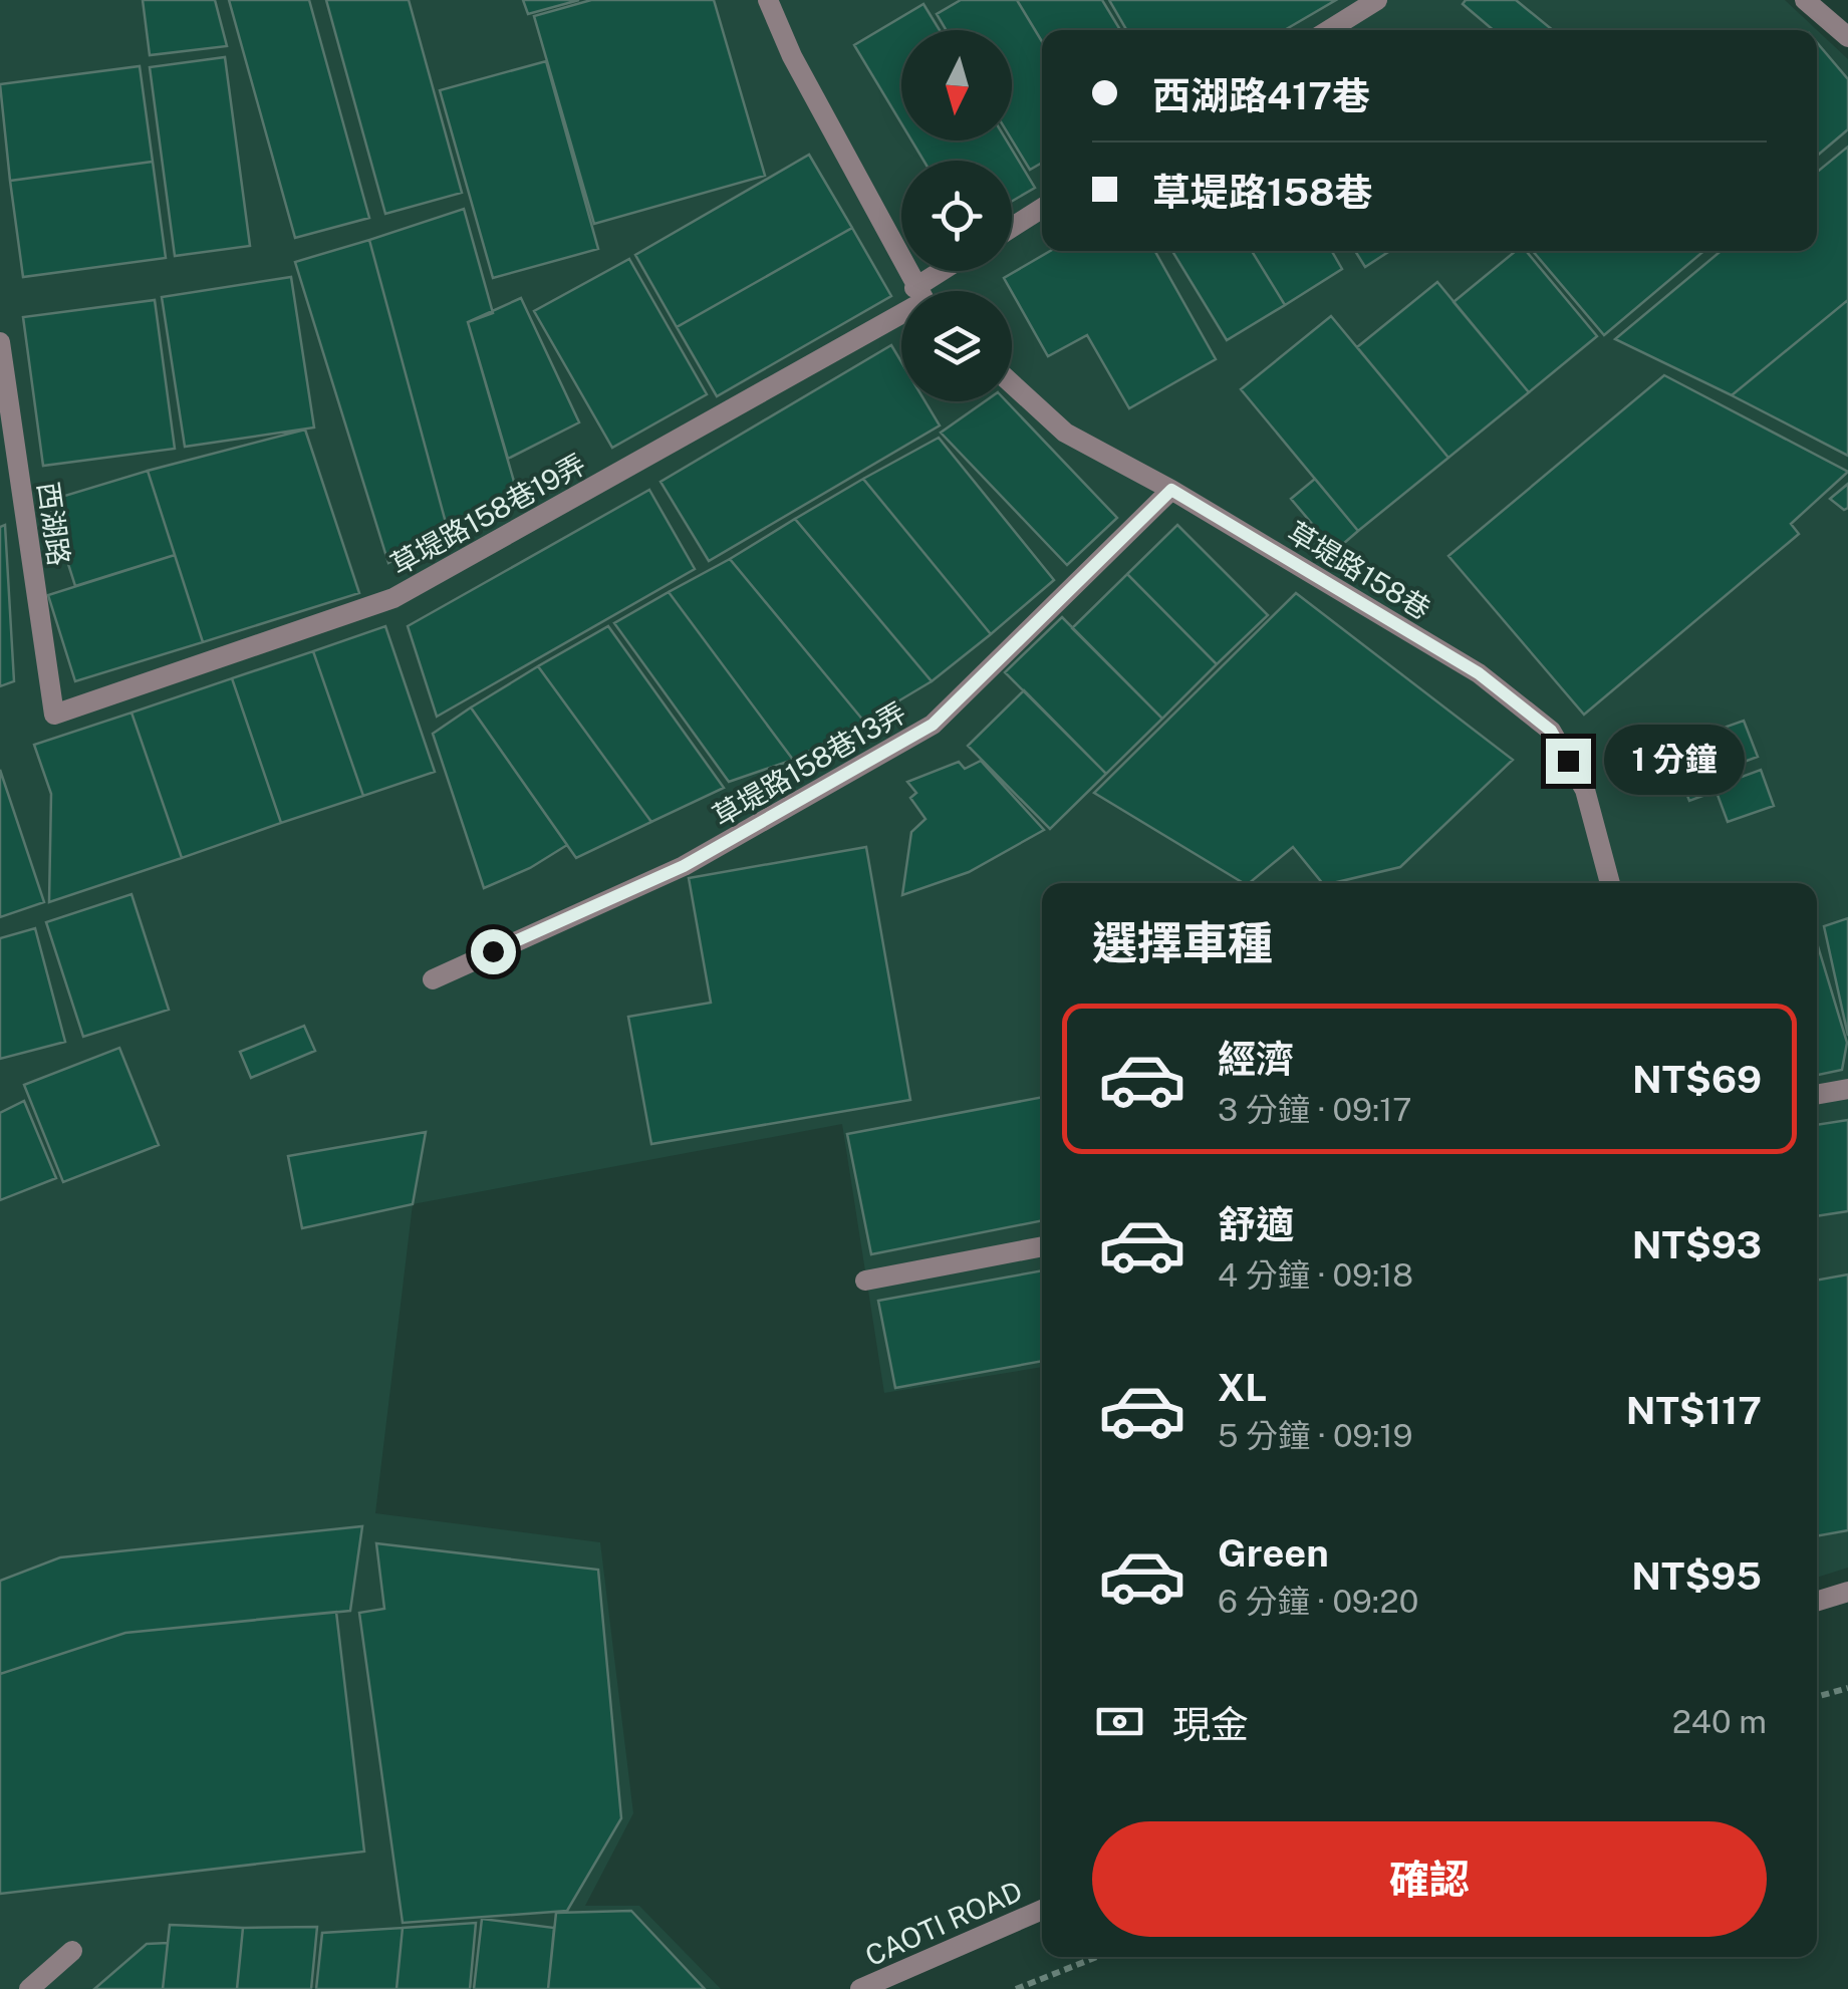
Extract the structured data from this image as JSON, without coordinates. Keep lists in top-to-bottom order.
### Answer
{
  "streets": {
    "street": [
      "草堤路158巷19弄",
      "西湖路",
      "草堤路158巷",
      "草堤路158巷13弄",
      "CAOTI ROAD"
    ]
  },
  "crossings": [
    ["草堤路158巷19弄", "西湖路"],
    ["草堤路158巷", "草堤路158巷13弄"]
  ],
  "north": "bottom",
  "page": {
    "banner": ["西湖路417巷", "草堤路158巷"],
    "bubble": "1 分鐘",
    "heading": "選擇車種",
    "list": [
      {
        "name": "經濟",
        "note": "3 分鐘 · 09:17",
        "value": "NT$69"
      },
      {
        "name": "舒適",
        "note": "4 分鐘 · 09:18",
        "value": "NT$93"
      },
      {
        "name": "XL",
        "note": "5 分鐘 · 09:19",
        "value": "NT$117"
      },
      {
        "name": "Green",
        "note": "6 分鐘 · 09:20",
        "value": "NT$95"
      }
    ],
    "pay": ["現金", "240 m"],
    "buttons": "確認"
  }
}
